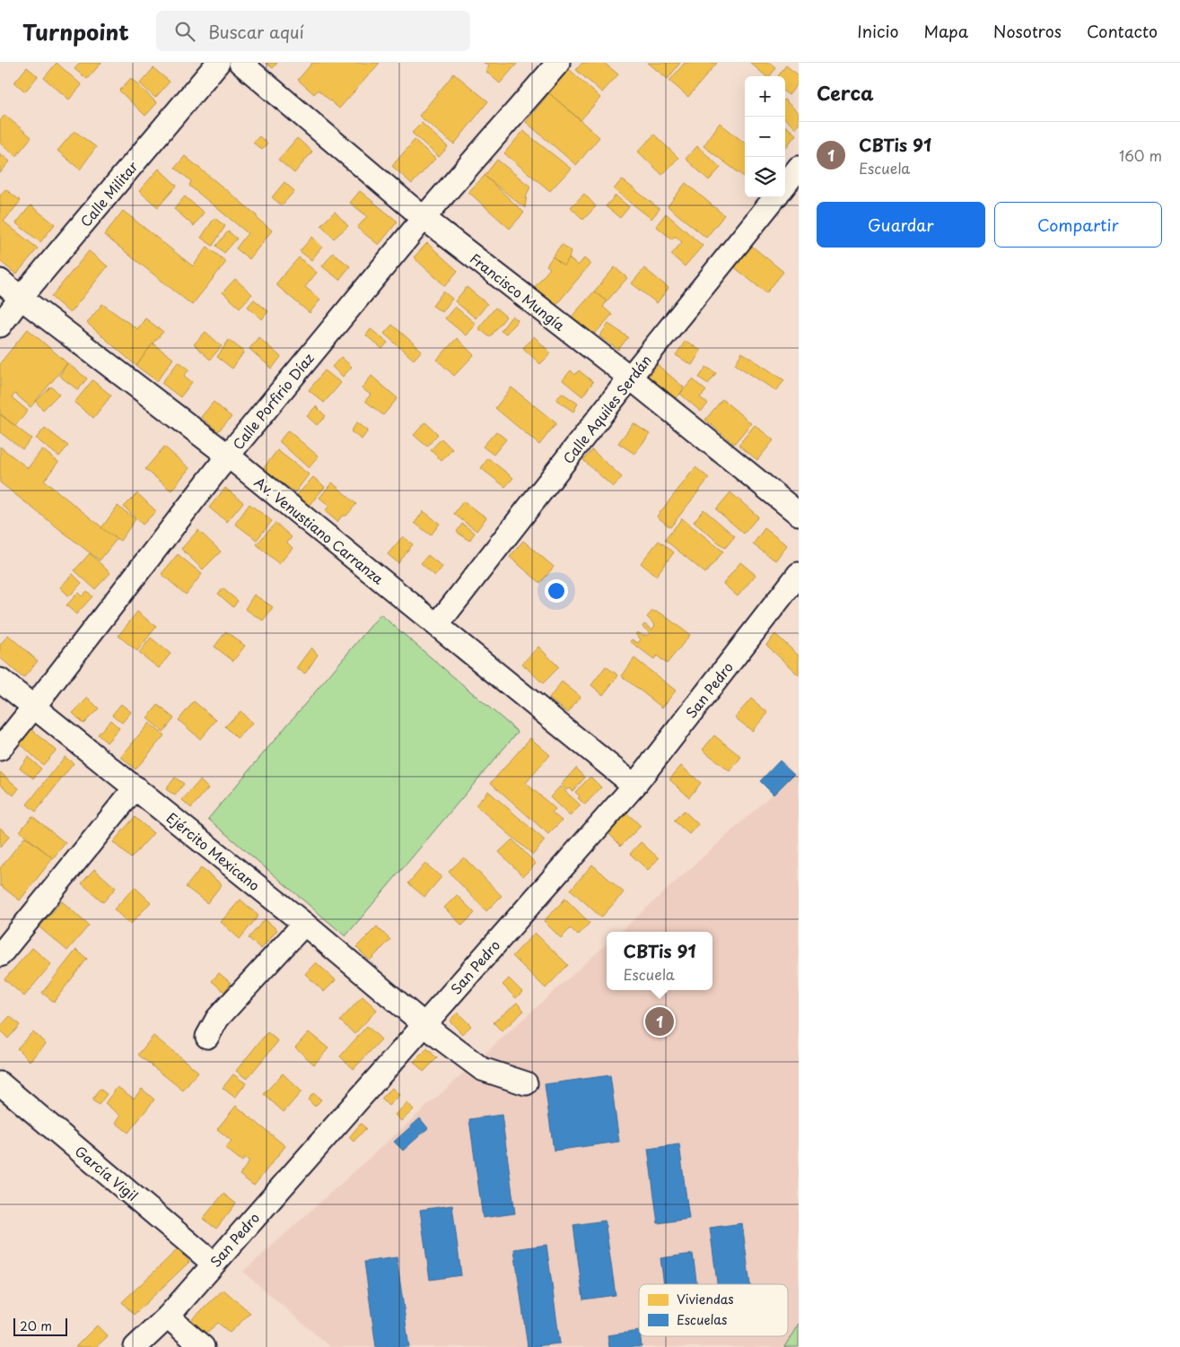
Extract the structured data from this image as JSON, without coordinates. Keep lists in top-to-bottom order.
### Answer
{
  "streets": {
    "street": [
      "Calle Militar",
      "Francisco Mungía",
      "Calle Porfirio Díaz",
      "Calle Aquiles Serdán",
      "Av. Venustiano Carranza",
      "San Pedro",
      "Ejército Mexicano",
      "García Vigil"
    ]
  },
  "crossings": [
    ["Calle Militar", "Av. Venustiano Carranza"],
    ["Francisco Mungía", "Calle Porfirio Díaz"],
    ["Francisco Mungía", "Calle Aquiles Serdán"],
    ["Calle Porfirio Díaz", "Av. Venustiano Carranza"],
    ["Calle Porfirio Díaz", "Ejército Mexicano"],
    ["Calle Aquiles Serdán", "Av. Venustiano Carranza"],
    ["Av. Venustiano Carranza", "San Pedro"],
    ["San Pedro", "Ejército Mexicano"],
    ["San Pedro", "García Vigil"]
  ],
  "legend": ["Viviendas", "Escuelas"],
  "scale_bar": "20 m",
  "page": {
    "header": "Turnpoint",
    "search": "Buscar aquí",
    "nav": [
      "Inicio",
      "Mapa",
      "Nosotros",
      "Contacto"
    ],
    "heading": "Cerca",
    "map_buttons": ["+", "−"],
    "list": [
      {
        "mark": "1",
        "name": "CBTis 91",
        "note": "Escuela",
        "value": "160 m"
      }
    ],
    "buttons": ["Guardar", "Compartir"],
    "popup": ["CBTis 91", "Escuela"],
    "pins": "1",
    "scale": "20 m"
  }
}
